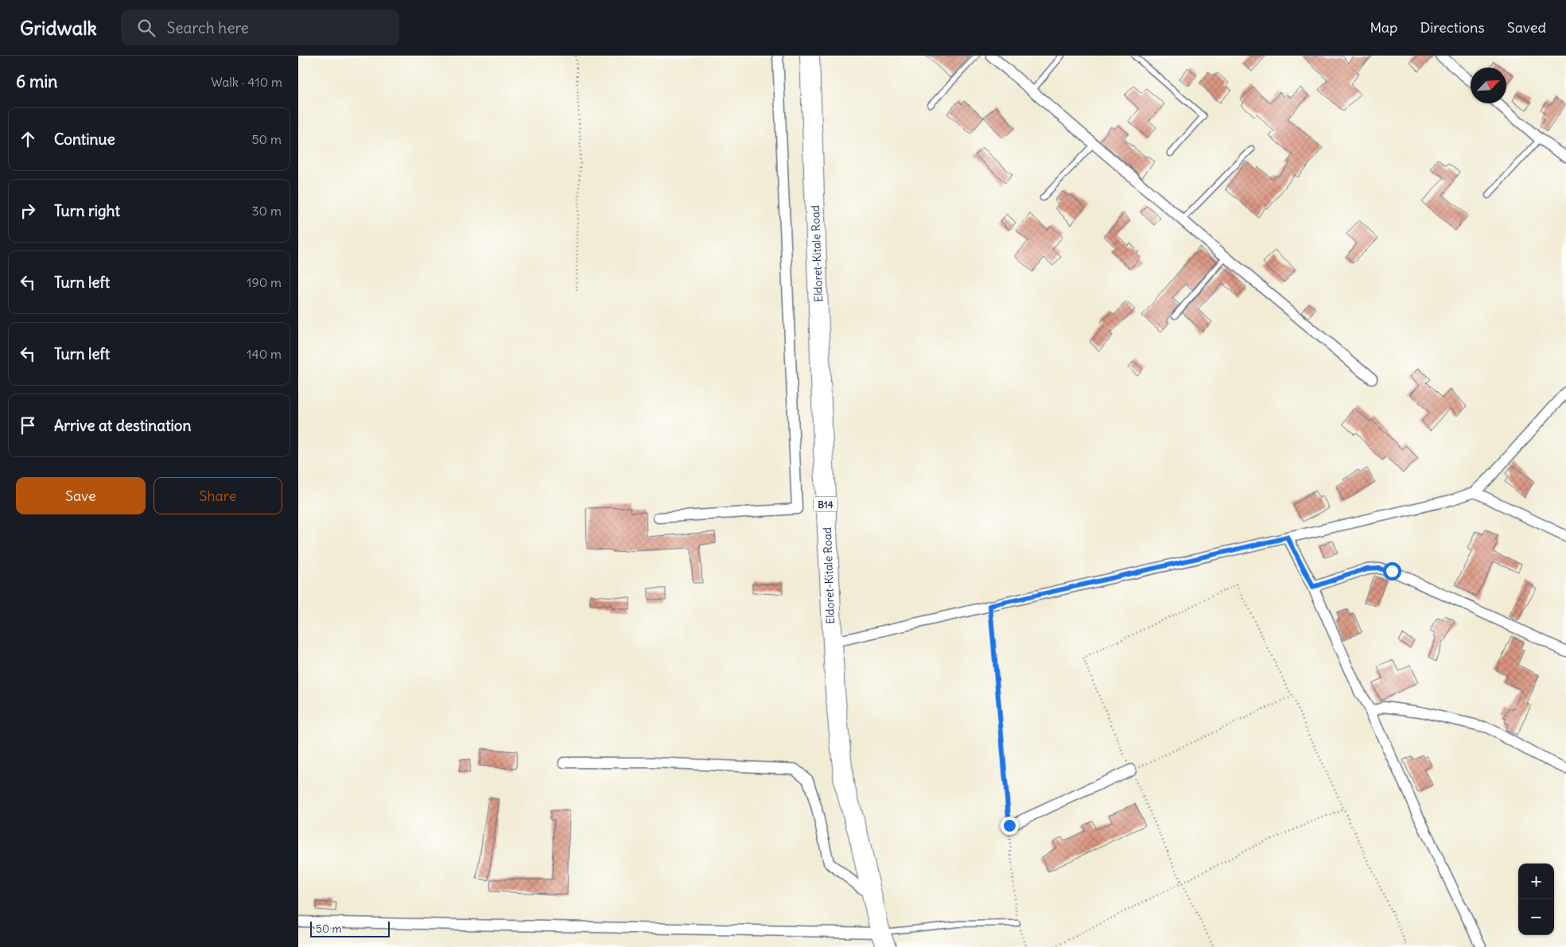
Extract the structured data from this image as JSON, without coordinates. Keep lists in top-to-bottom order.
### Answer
{
  "streets": {
    "highway": ["Eldoret-Kitale Road", "B14"]
  },
  "scale_bar": "50 m",
  "north": "top right",
  "page": {
    "header": "Gridwalk",
    "search": "Search here",
    "nav": ["Map", "Directions", "Saved"],
    "heading": ["6 min", "Walk · 410 m"],
    "list": [
      ["Continue", "50 m"],
      ["Turn right", "30 m"],
      ["Turn left", "190 m"],
      ["Turn left", "140 m"],
      "Arrive at destination"
    ],
    "buttons": ["Save", "Share"],
    "map_buttons": ["+", "−"],
    "scale": "50 m"
  }
}
